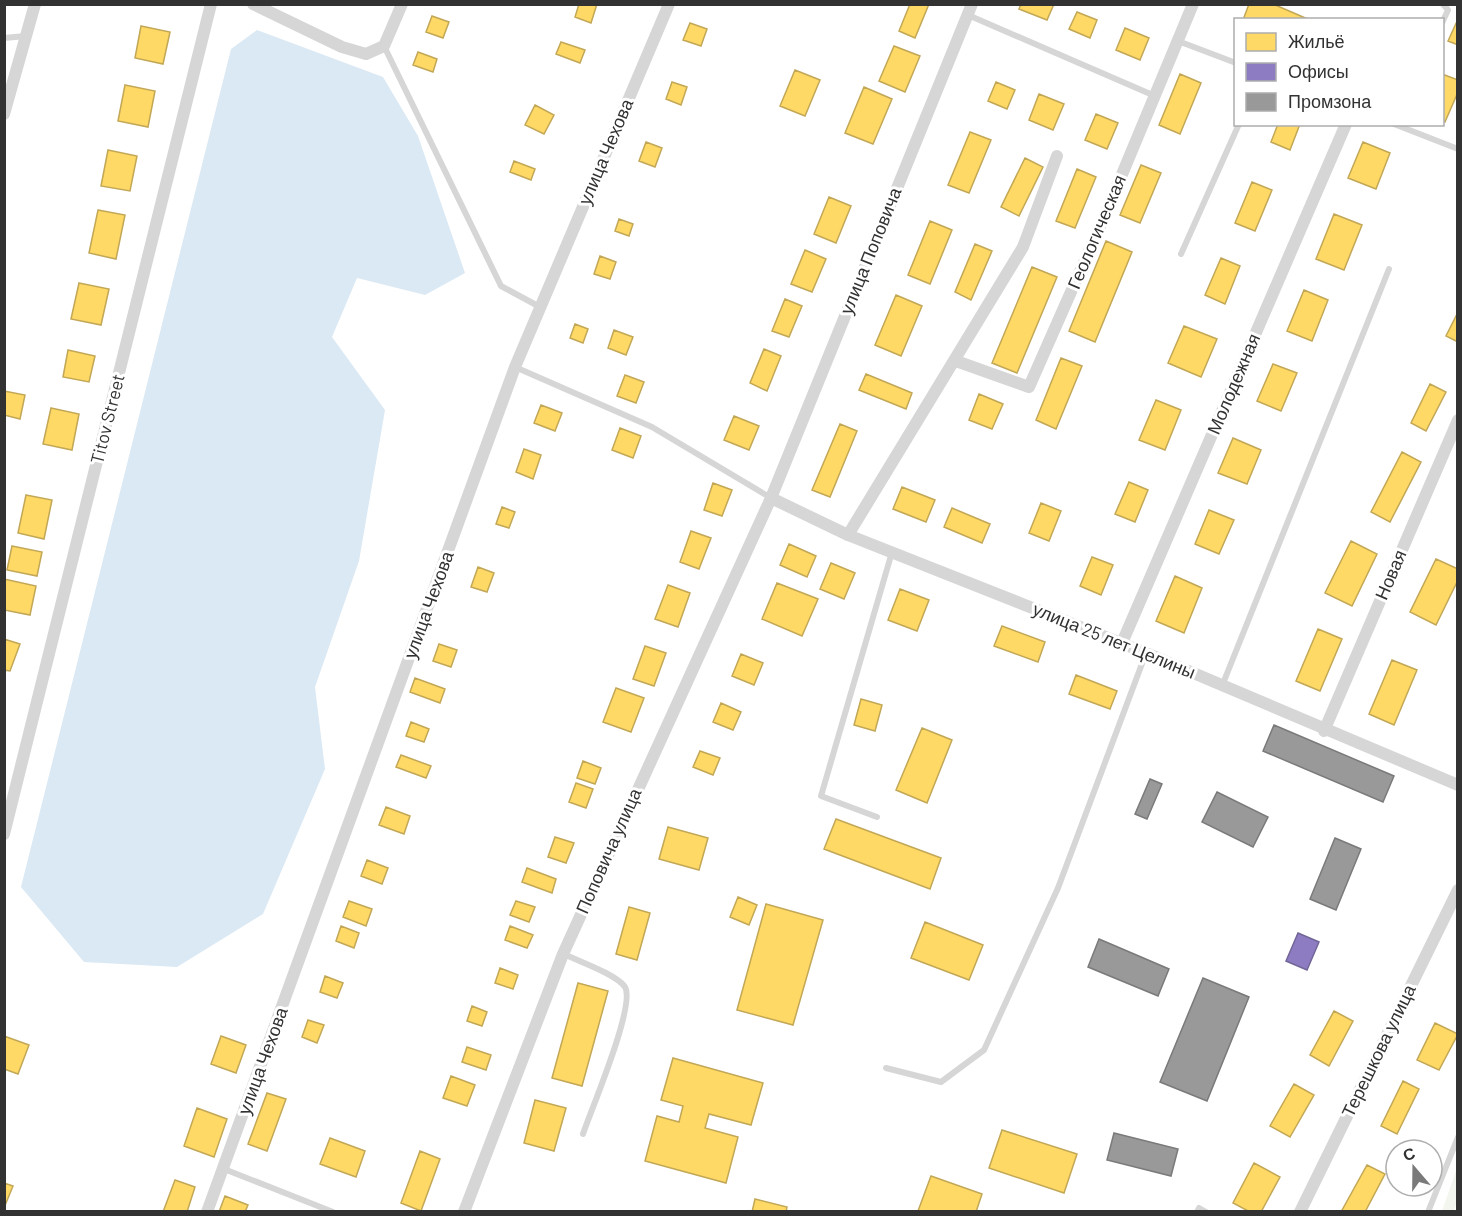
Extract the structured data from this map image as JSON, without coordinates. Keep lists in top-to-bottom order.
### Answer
{
  "streets": {
    "street": [
      "улица Чехова",
      "Геологическая",
      "улица Поповича",
      "Молодежная",
      "Titov Street",
      "Новая",
      "улица 25 лет Целины",
      "Поповича улица",
      "Терешкова улица"
    ]
  },
  "crossings": [
    ["улица Поповича", "улица 25 лет Целины"],
    ["улица Поповича", "Поповича улица"],
    ["Молодежная", "улица 25 лет Целины"],
    ["Новая", "улица 25 лет Целины"],
    ["улица 25 лет Целины", "Поповича улица"]
  ],
  "legend": ["Жильё", "Офисы", "Промзона"],
  "north": "top"
}
